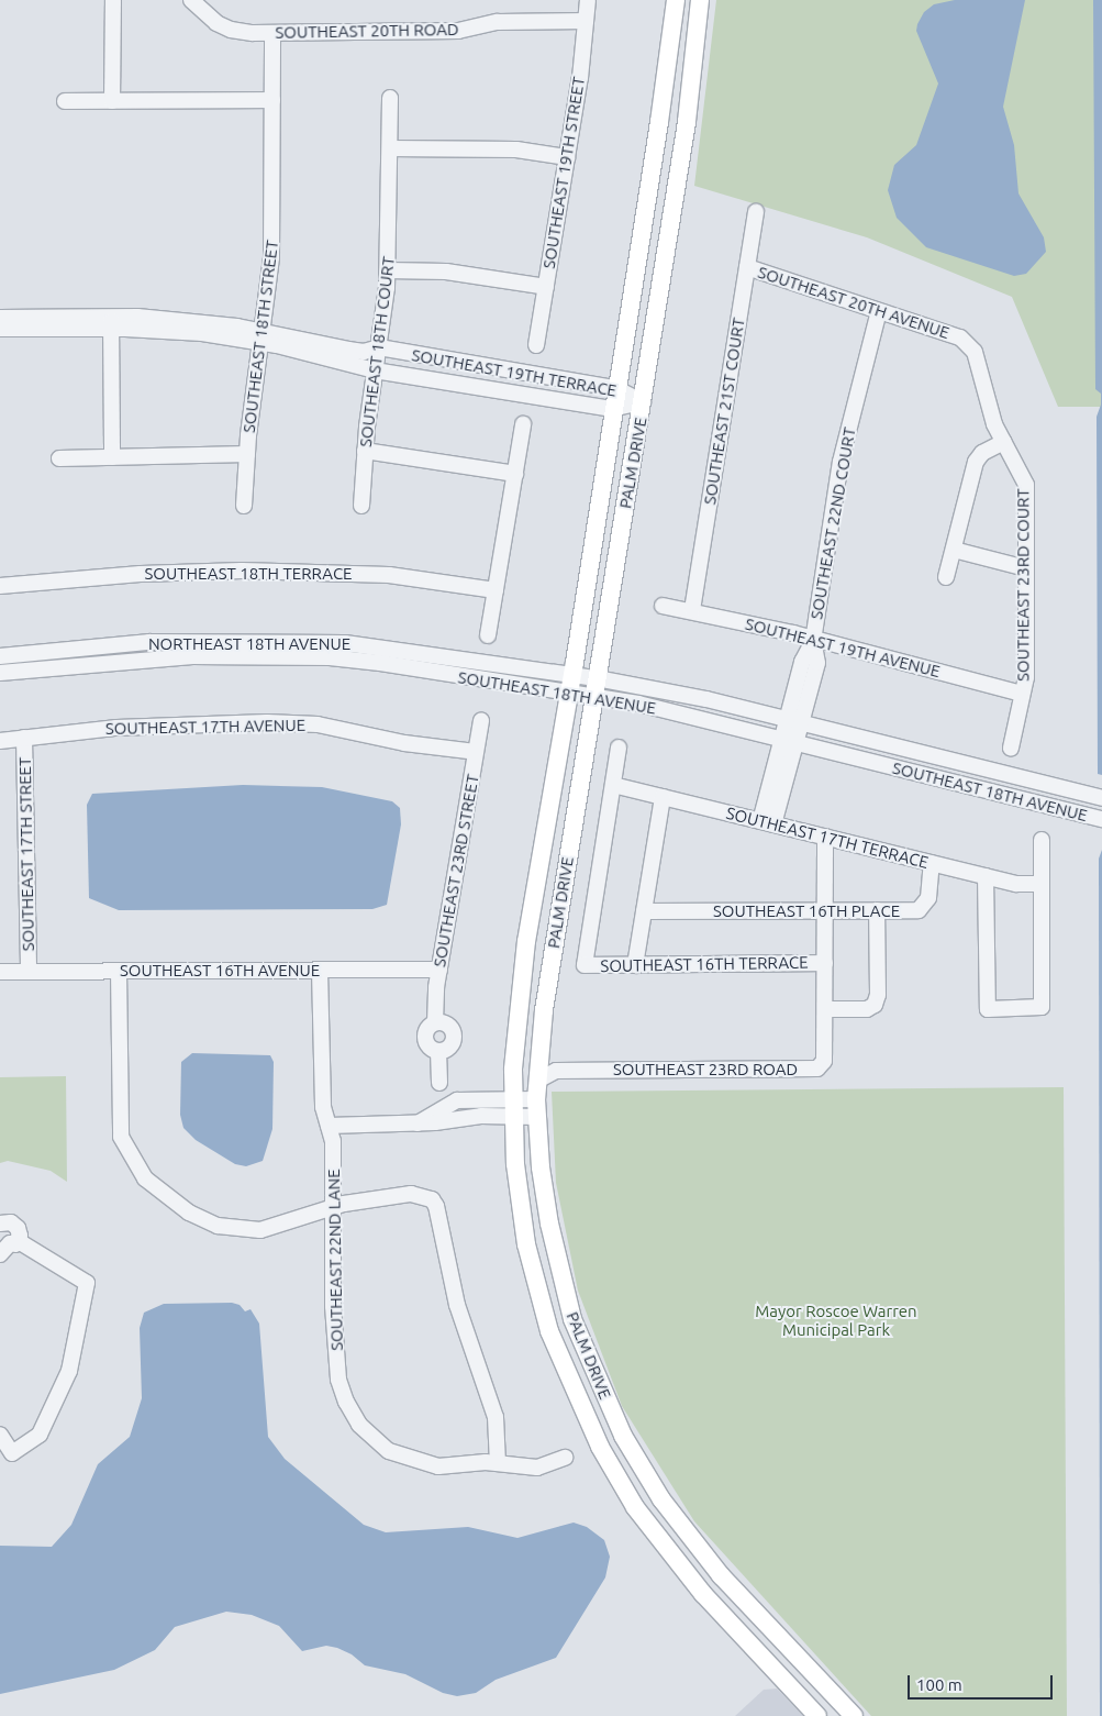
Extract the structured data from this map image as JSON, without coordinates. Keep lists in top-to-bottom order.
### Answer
{
  "streets": {
    "main road": ["PALM DRIVE"],
    "street": [
      "SOUTHEAST 20TH ROAD",
      "SOUTHEAST 19TH STREET",
      "SOUTHEAST 20TH AVENUE",
      "SOUTHEAST 18TH STREET",
      "SOUTHEAST 18TH COURT",
      "SOUTHEAST 19TH TERRACE",
      "SOUTHEAST 21ST COURT",
      "SOUTHEAST 22ND COURT",
      "SOUTHEAST 18TH TERRACE",
      "SOUTHEAST 23RD COURT",
      "NORTHEAST 18TH AVENUE",
      "SOUTHEAST 19TH AVENUE",
      "SOUTHEAST 18TH AVENUE",
      "SOUTHEAST 17TH AVENUE",
      "SOUTHEAST 17TH TERRACE",
      "SOUTHEAST 17TH STREET",
      "SOUTHEAST 23RD STREET",
      "SOUTHEAST 16TH PLACE",
      "SOUTHEAST 16TH TERRACE",
      "SOUTHEAST 16TH AVENUE",
      "SOUTHEAST 23RD ROAD",
      "SOUTHEAST 22ND LANE"
    ]
  },
  "crossings": [
    ["SOUTHEAST 20TH ROAD", "SOUTHEAST 19TH STREET"],
    ["SOUTHEAST 20TH ROAD", "SOUTHEAST 18TH STREET"],
    ["SOUTHEAST 20TH AVENUE", "SOUTHEAST 21ST COURT"],
    ["SOUTHEAST 20TH AVENUE", "SOUTHEAST 22ND COURT"],
    ["SOUTHEAST 20TH AVENUE", "SOUTHEAST 23RD COURT"],
    ["SOUTHEAST 18TH STREET", "SOUTHEAST 19TH TERRACE"],
    ["SOUTHEAST 18TH COURT", "SOUTHEAST 19TH TERRACE"],
    ["SOUTHEAST 19TH TERRACE", "PALM DRIVE"],
    ["SOUTHEAST 21ST COURT", "SOUTHEAST 19TH AVENUE"],
    ["PALM DRIVE", "NORTHEAST 18TH AVENUE"],
    ["PALM DRIVE", "SOUTHEAST 18TH AVENUE"],
    ["PALM DRIVE", "SOUTHEAST 23RD ROAD"],
    ["SOUTHEAST 22ND COURT", "SOUTHEAST 19TH AVENUE"],
    ["SOUTHEAST 22ND COURT", "SOUTHEAST 18TH AVENUE"],
    ["SOUTHEAST 22ND COURT", "SOUTHEAST 17TH TERRACE"],
    ["SOUTHEAST 23RD COURT", "SOUTHEAST 19TH AVENUE"],
    ["NORTHEAST 18TH AVENUE", "SOUTHEAST 18TH AVENUE"],
    ["SOUTHEAST 17TH AVENUE", "SOUTHEAST 17TH STREET"],
    ["SOUTHEAST 17TH AVENUE", "SOUTHEAST 23RD STREET"],
    ["SOUTHEAST 17TH TERRACE", "SOUTHEAST 16TH PLACE"],
    ["SOUTHEAST 17TH TERRACE", "SOUTHEAST 16TH TERRACE"],
    ["SOUTHEAST 17TH TERRACE", "SOUTHEAST 23RD ROAD"],
    ["SOUTHEAST 17TH STREET", "SOUTHEAST 16TH AVENUE"],
    ["SOUTHEAST 23RD STREET", "SOUTHEAST 16TH AVENUE"],
    ["SOUTHEAST 16TH PLACE", "SOUTHEAST 23RD ROAD"],
    ["SOUTHEAST 16TH TERRACE", "SOUTHEAST 23RD ROAD"],
    ["SOUTHEAST 16TH AVENUE", "SOUTHEAST 22ND LANE"]
  ],
  "parks": ["Mayor Roscoe Warren Municipal Park"],
  "scale_bar": "100 m"
}
